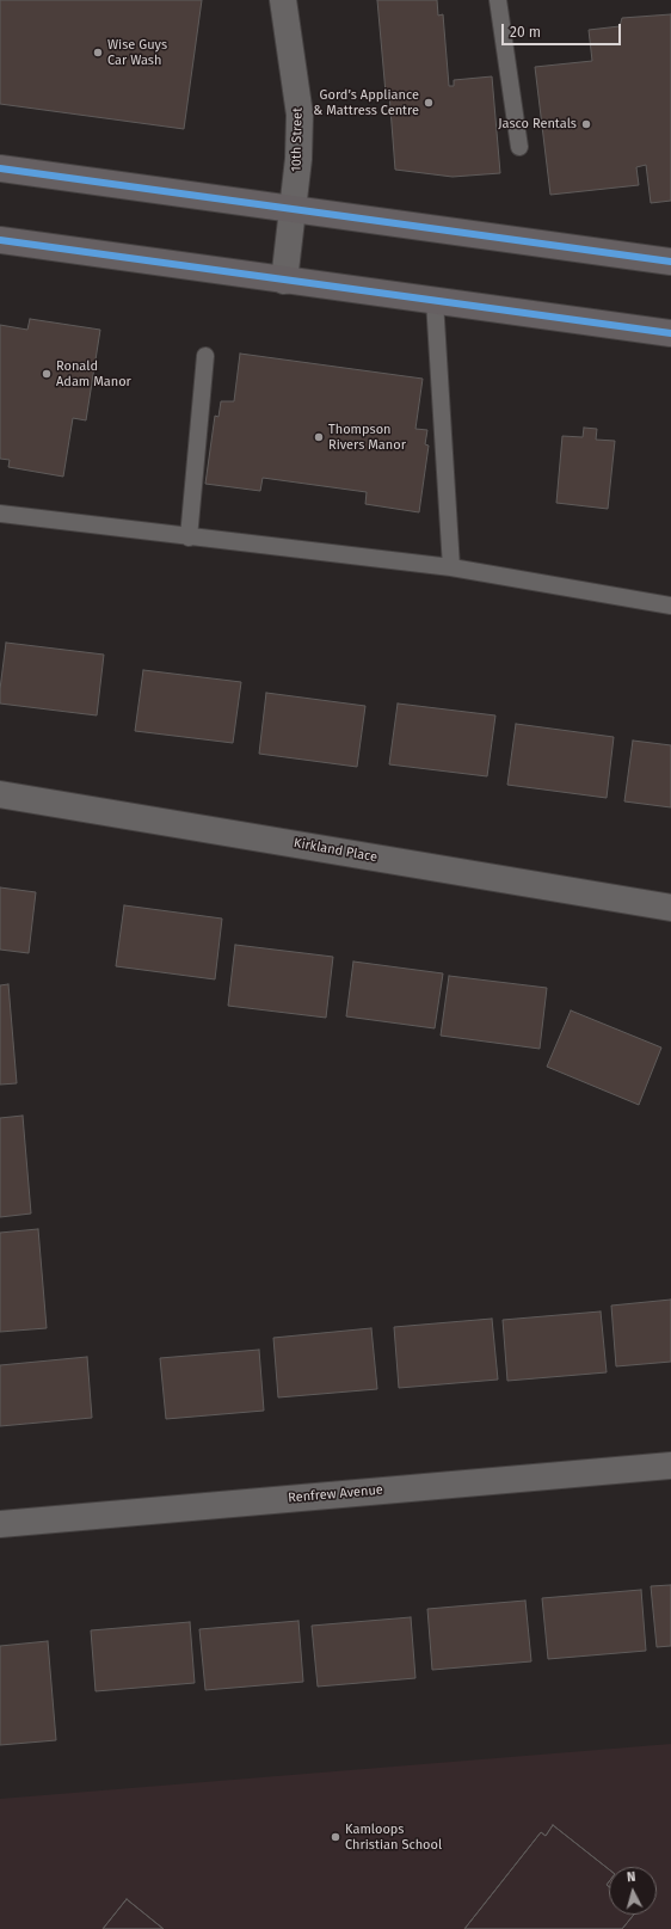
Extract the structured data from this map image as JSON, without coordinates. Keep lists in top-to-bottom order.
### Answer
{
  "streets": {
    "street": ["10th Street", "Kirkland Place", "Renfrew Avenue"]
  },
  "places": [
    "Wise Guys Car Wash",
    "Gord’s Appliance & Mattress Centre",
    "Jasco Rentals",
    "Ronald Adam Manor",
    "Thompson Rivers Manor",
    "Kamloops Christian School"
  ],
  "scale_bar": "20 m",
  "north": "top"
}
